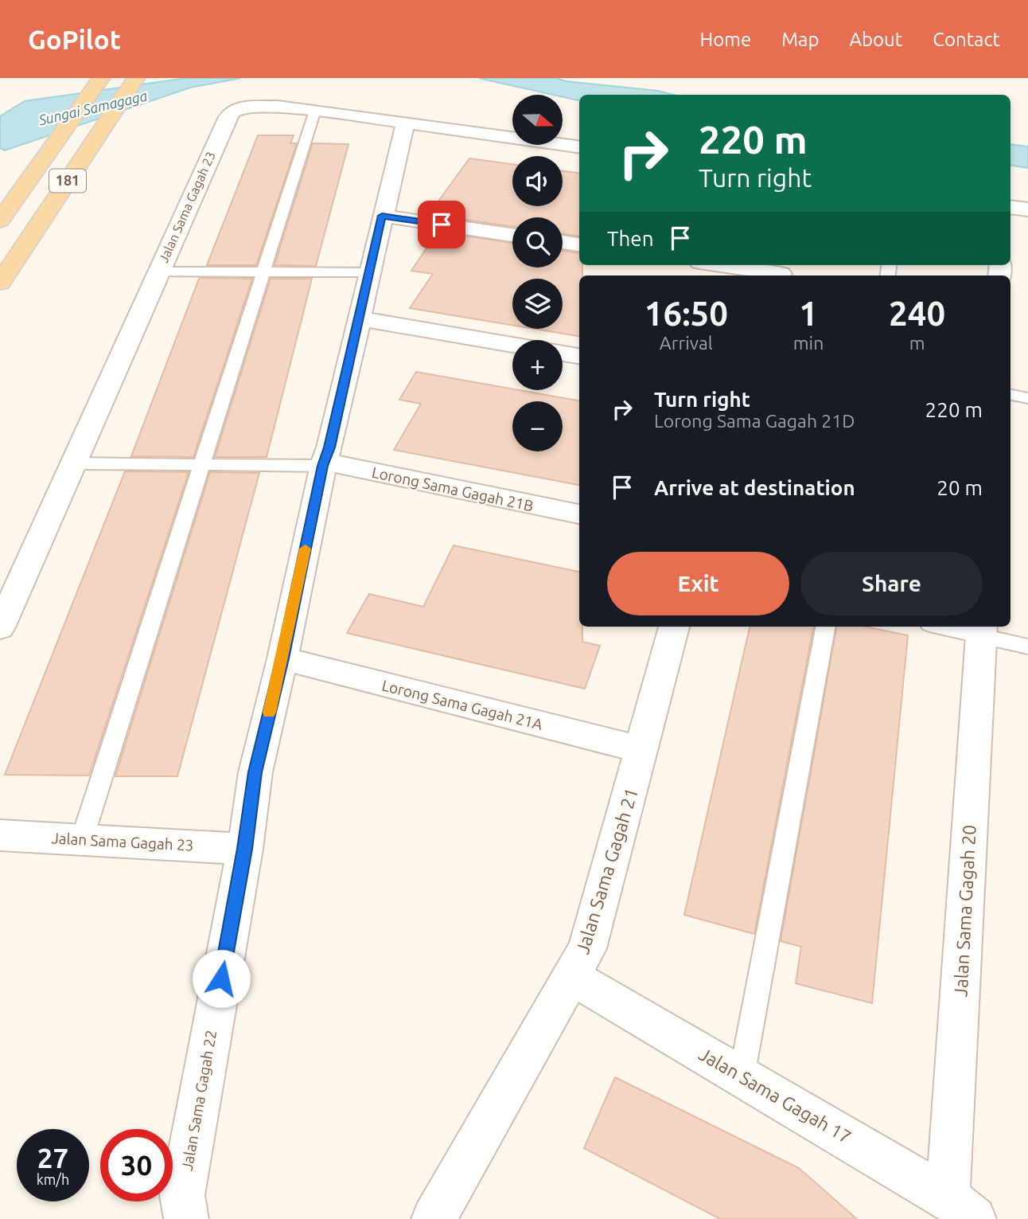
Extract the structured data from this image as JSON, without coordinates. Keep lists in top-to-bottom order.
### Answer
{
  "streets": {
    "main road": ["181"],
    "street": [
      "Jalan Sama Gagah 23",
      "Lorong Sama Gagah 21B",
      "Lorong Sama Gagah 21A",
      "Jalan Sama Gagah 21",
      "Jalan Sama Gagah 20",
      "Jalan Sama Gagah 17",
      "Jalan Sama Gagah 22"
    ]
  },
  "crossings": [
    ["Jalan Sama Gagah 23", "Jalan Sama Gagah 22"],
    ["Lorong Sama Gagah 21B", "Jalan Sama Gagah 22"],
    ["Lorong Sama Gagah 21A", "Jalan Sama Gagah 21"],
    ["Lorong Sama Gagah 21A", "Jalan Sama Gagah 22"],
    ["Jalan Sama Gagah 21", "Jalan Sama Gagah 17"],
    ["Jalan Sama Gagah 20", "Jalan Sama Gagah 17"]
  ],
  "water": ["Sungai Samagaga"],
  "north": "right",
  "page": {
    "header": "GoPilot",
    "nav": [
      "Home",
      "Map",
      "About",
      "Contact"
    ],
    "map_buttons": ["+", "−"],
    "turn": ["220 m", "Turn right"],
    "then": "Then",
    "eta": [
      "16:50",
      "Arrival",
      "1",
      "min",
      "240",
      "m"
    ],
    "list": [
      {
        "name": "Turn right",
        "note": "Lorong Sama Gagah 21D",
        "value": "220 m"
      },
      {
        "name": "Arrive at destination",
        "value": "20 m"
      }
    ],
    "buttons": ["Exit", "Share"],
    "speed": "27 km/h",
    "limit": "30"
  }
}
